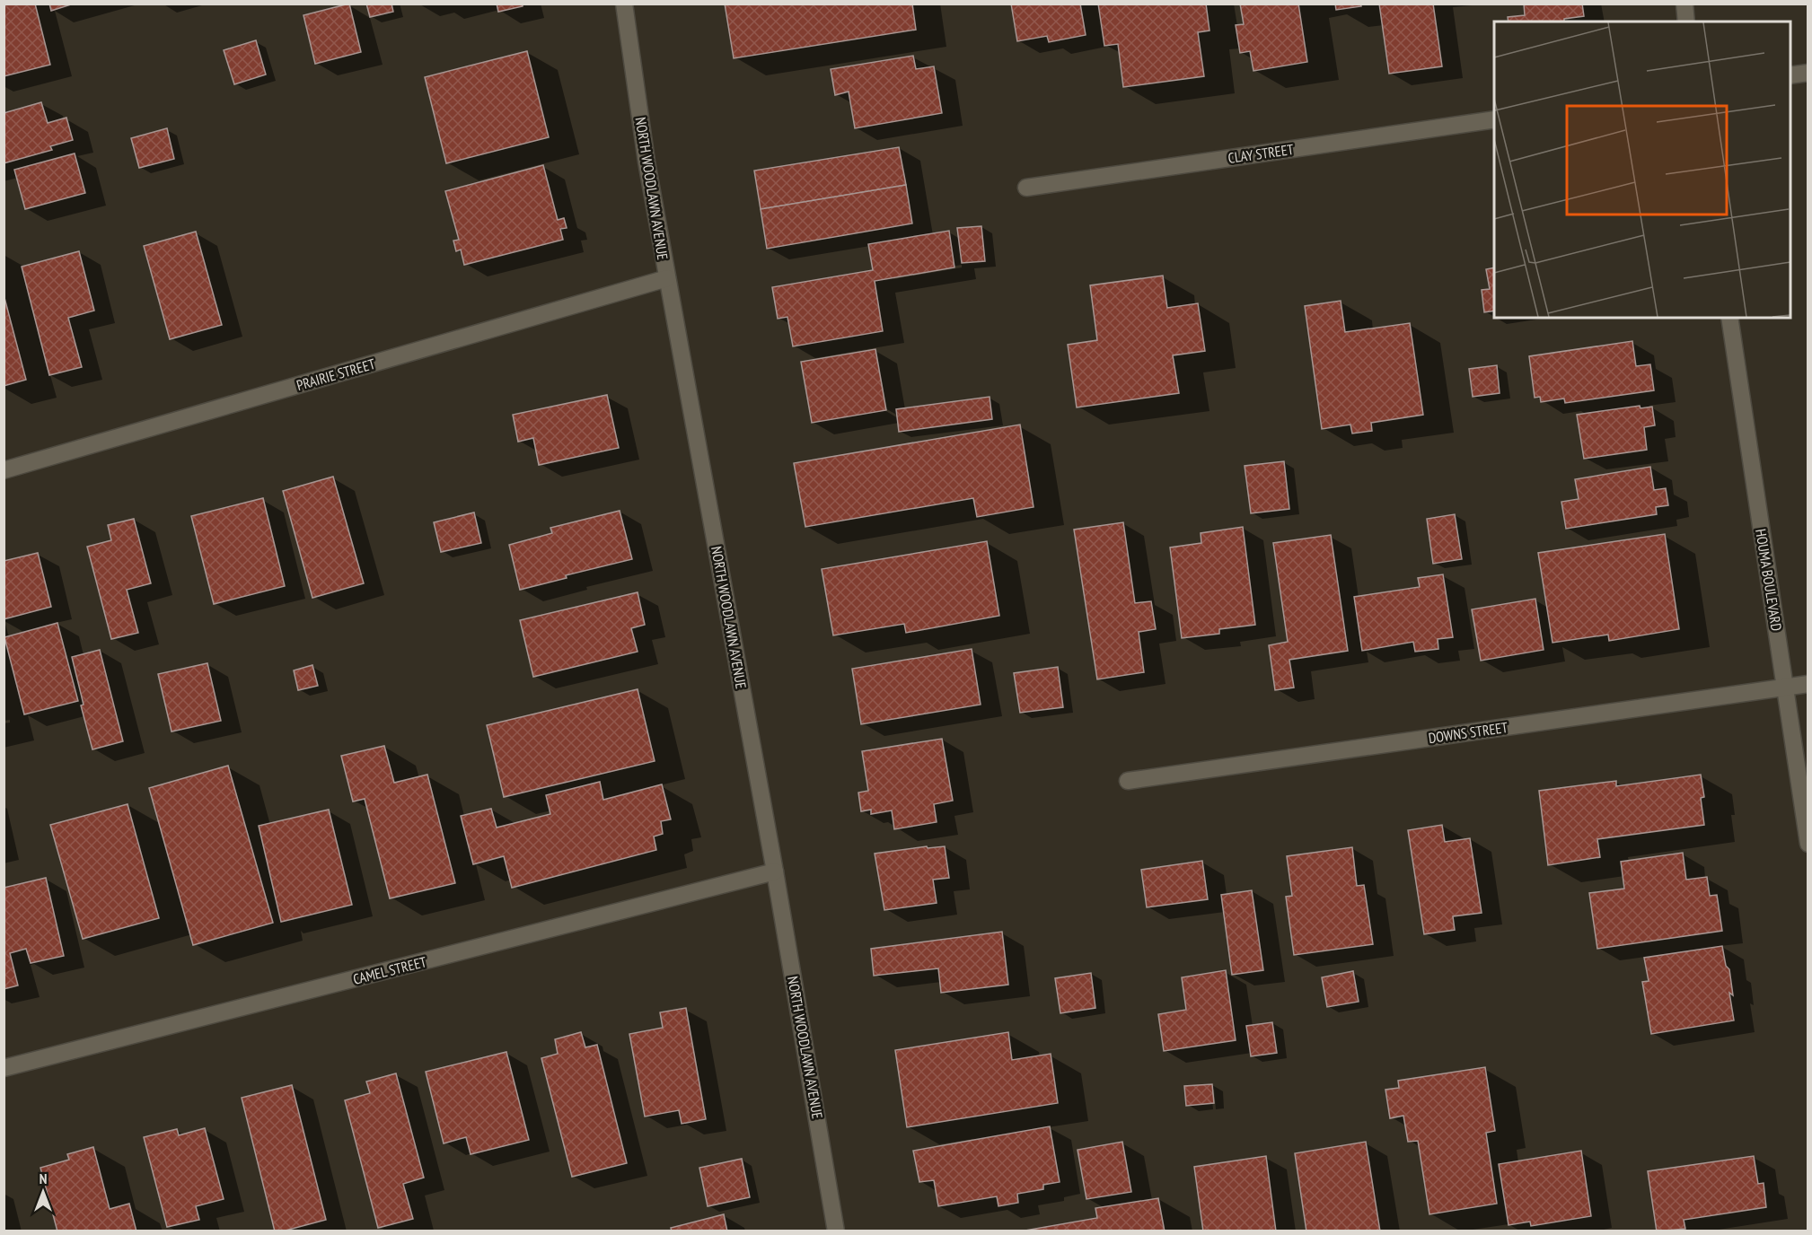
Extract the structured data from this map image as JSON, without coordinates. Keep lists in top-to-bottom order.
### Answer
{
  "streets": {
    "street": [
      "CLAY STREET",
      "NORTH WOODLAWN AVENUE",
      "PRAIRIE STREET",
      "HOUMA BOULEVARD",
      "DOWNS STREET",
      "CAMEL STREET"
    ]
  },
  "crossings": [
    ["NORTH WOODLAWN AVENUE", "PRAIRIE STREET"],
    ["NORTH WOODLAWN AVENUE", "CAMEL STREET"],
    ["HOUMA BOULEVARD", "DOWNS STREET"]
  ],
  "north": "top"
}
